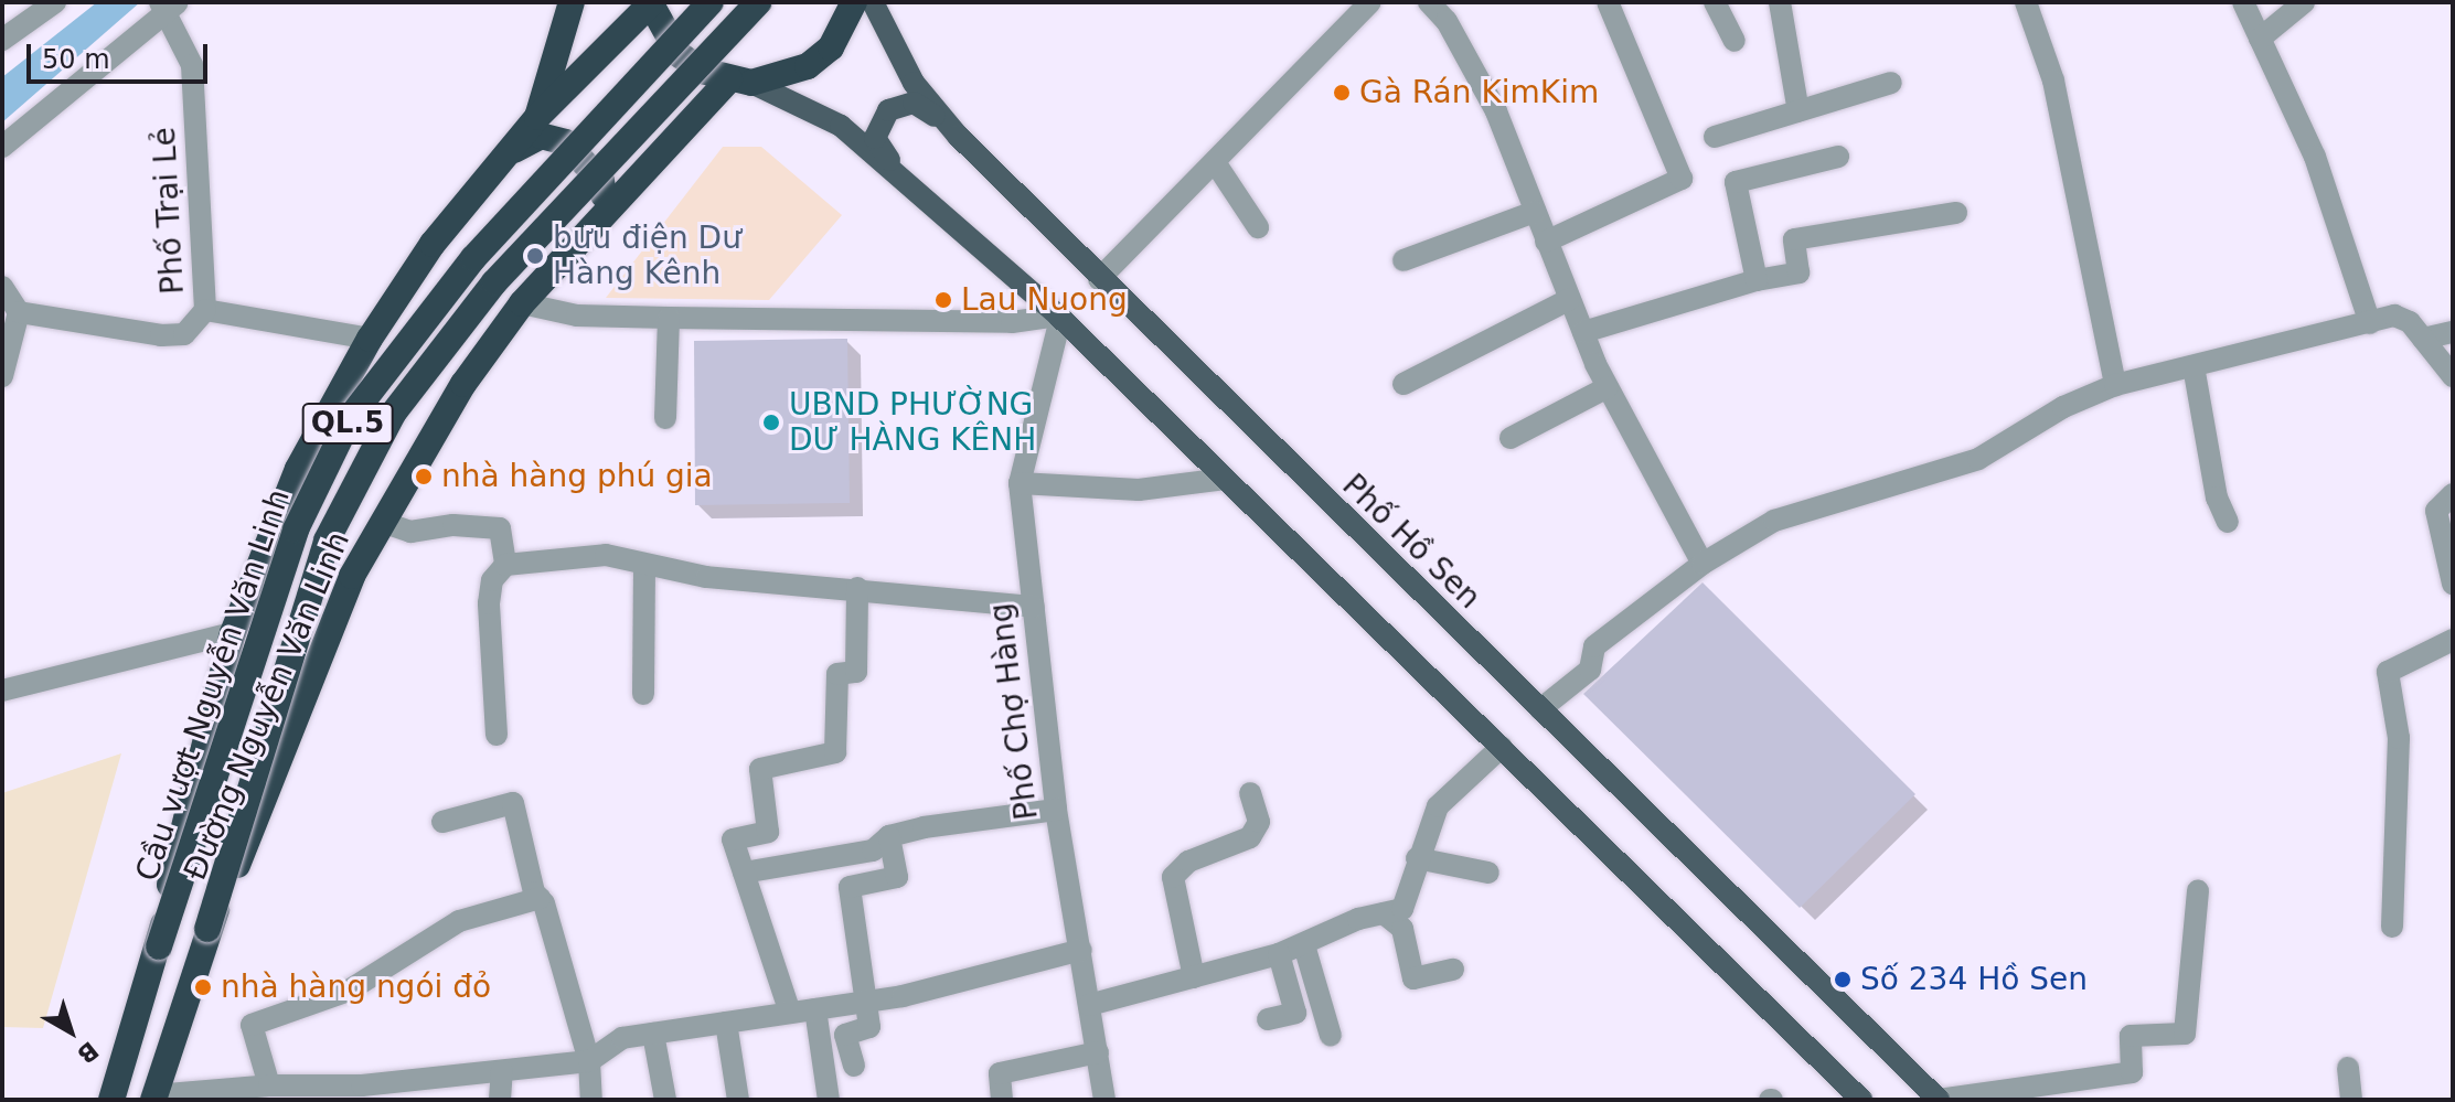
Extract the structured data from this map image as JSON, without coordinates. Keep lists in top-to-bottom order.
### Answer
{
  "streets": {
    "highway": ["QL.5", "Cầu vượt Nguyễn Văn Linh", "Đường Nguyễn Văn Linh"],
    "main road": ["Phố Hồ Sen"],
    "street": ["Phố Trại Lẻ", "Phố Chợ Hàng"]
  },
  "crossings": [
    ["Phố Trại Lẻ", "Đường Nguyễn Văn Linh"],
    ["Cầu vượt Nguyễn Văn Linh", "Đường Nguyễn Văn Linh"]
  ],
  "places": [
    "Gà Rán KimKim",
    "bưu điện Dư Hàng Kênh",
    "Lau Nuong",
    "UBND PHƯỜNG DƯ HÀNG KÊNH",
    "nhà hàng phú gia",
    "Số 234 Hồ Sen",
    "nhà hàng ngói đỏ"
  ],
  "scale_bar": "50 m",
  "north": "bottom right"
}
